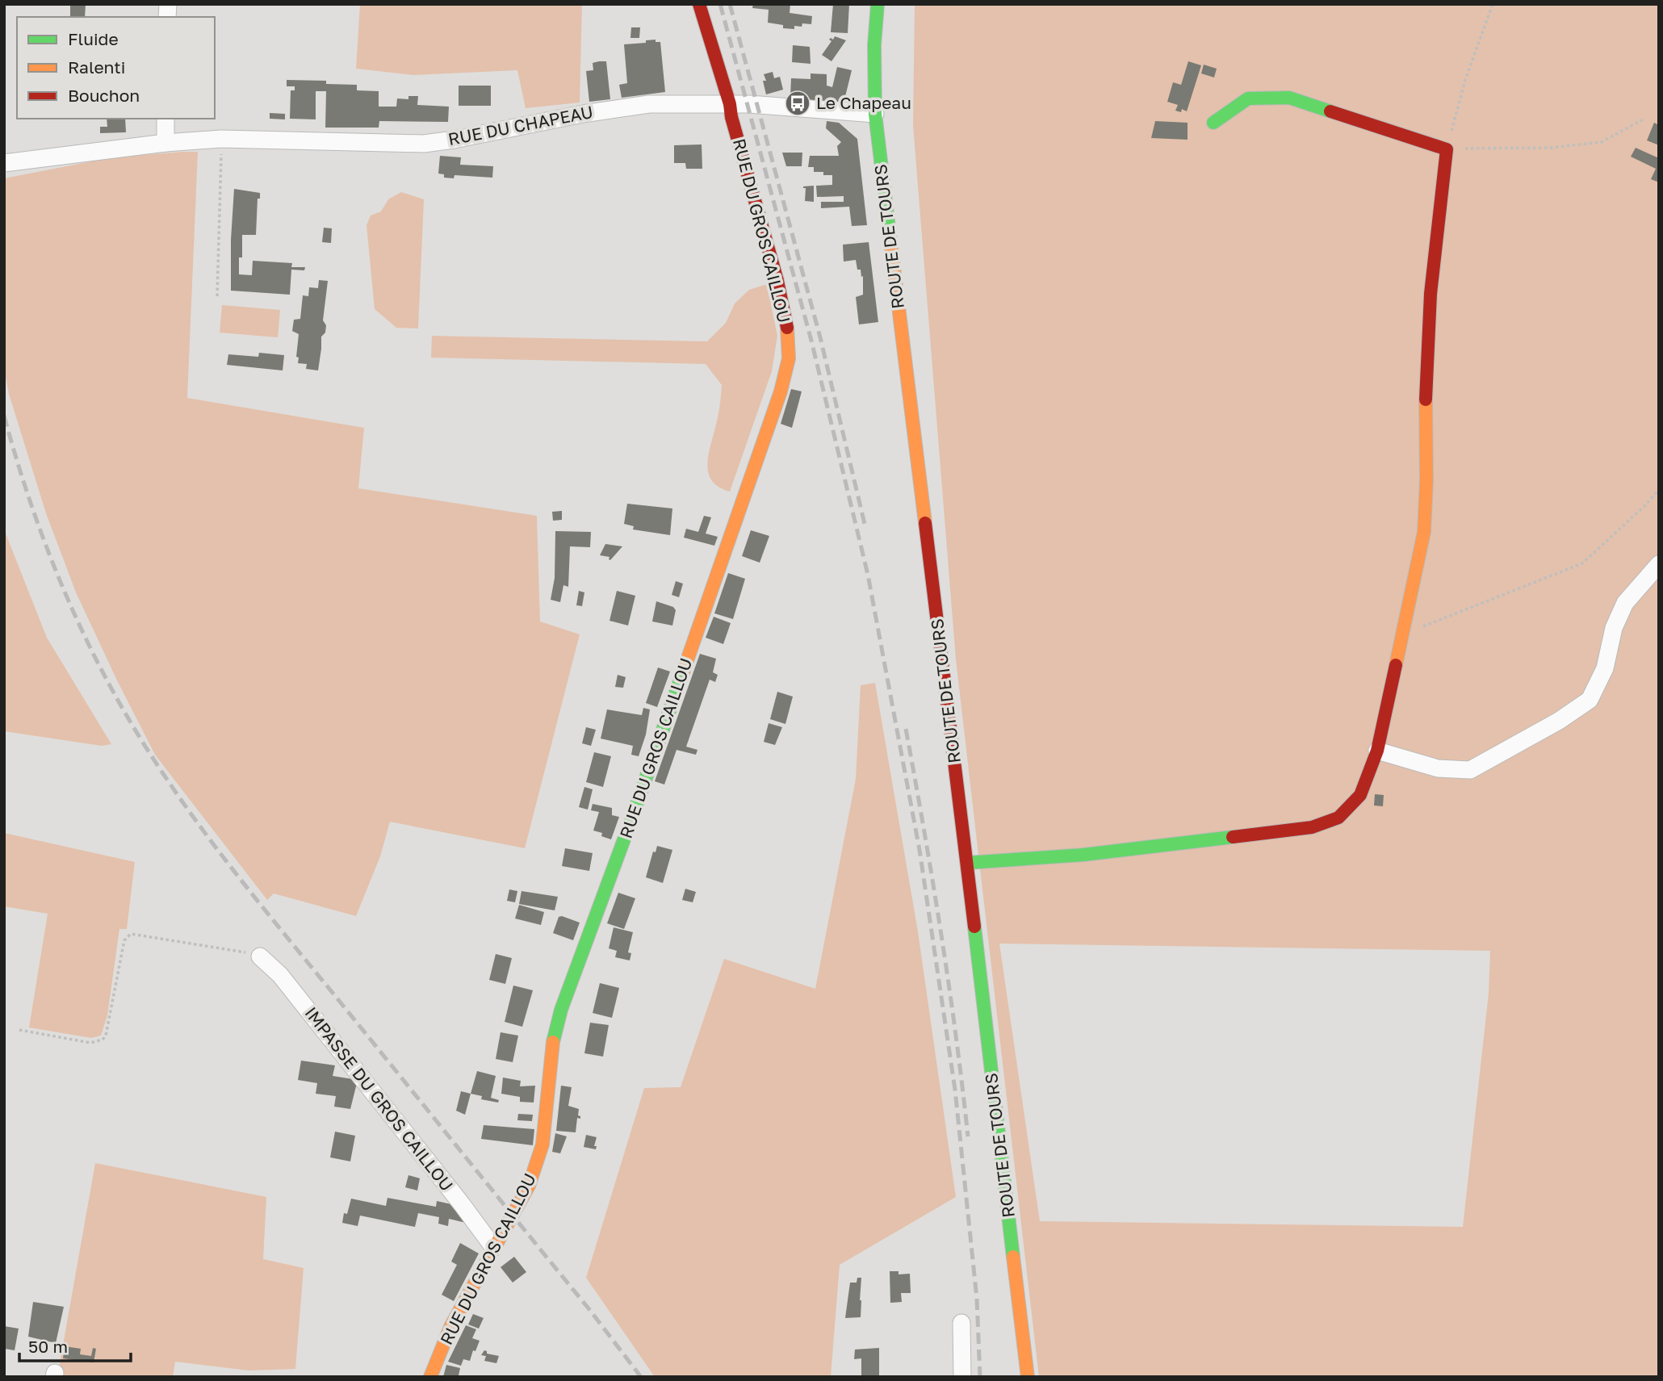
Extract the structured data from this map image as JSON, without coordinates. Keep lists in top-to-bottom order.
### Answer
{
  "streets": {
    "street": [
      "RUE DU CHAPEAU",
      "RUE DU GROS CAILLOU",
      "ROUTE DE TOURS",
      "IMPASSE DU GROS CAILLOU"
    ]
  },
  "crossings": [
    ["RUE DU CHAPEAU", "RUE DU GROS CAILLOU"],
    ["RUE DU CHAPEAU", "ROUTE DE TOURS"],
    ["RUE DU GROS CAILLOU", "IMPASSE DU GROS CAILLOU"]
  ],
  "places": {
    "bus stop": ["Le Chapeau"]
  },
  "legend": ["Fluide", "Ralenti", "Bouchon"],
  "scale_bar": "50 m"
}
